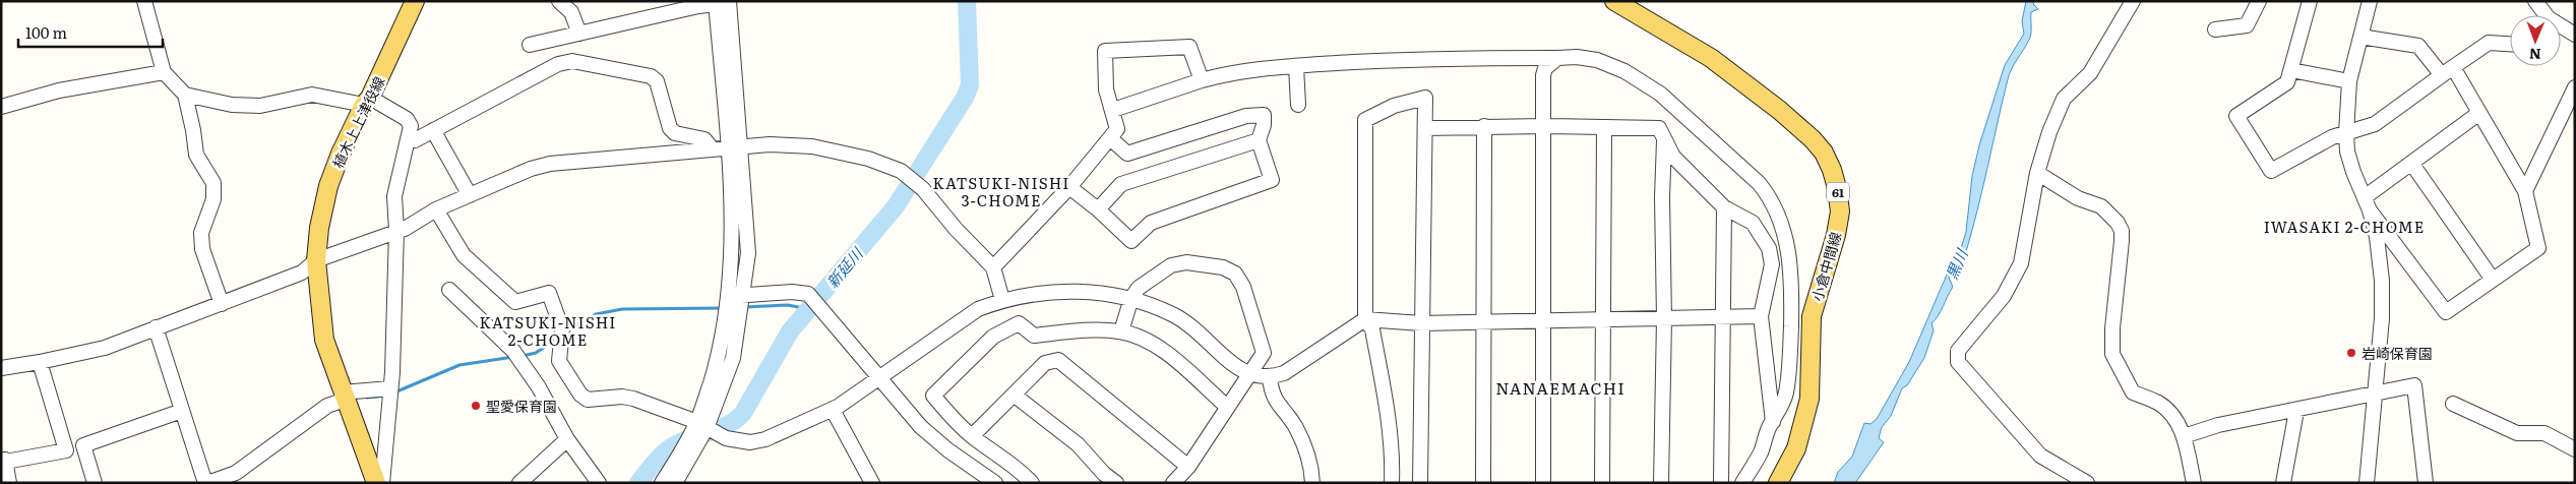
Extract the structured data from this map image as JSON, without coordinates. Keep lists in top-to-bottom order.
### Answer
{
  "streets": {
    "main road": ["植木上上津役線", "61", "小倉中間線"]
  },
  "districts": [
    "KATSUKI-NISHI 3-CHOME",
    "IWASAKI 2-CHOME",
    "KATSUKI-NISHI 2-CHOME",
    "NANAEMACHI"
  ],
  "water": ["黒川", "新延川"],
  "places": ["岩崎保育園", "聖愛保育園"],
  "scale_bar": "100 m",
  "north": "bottom"
}
